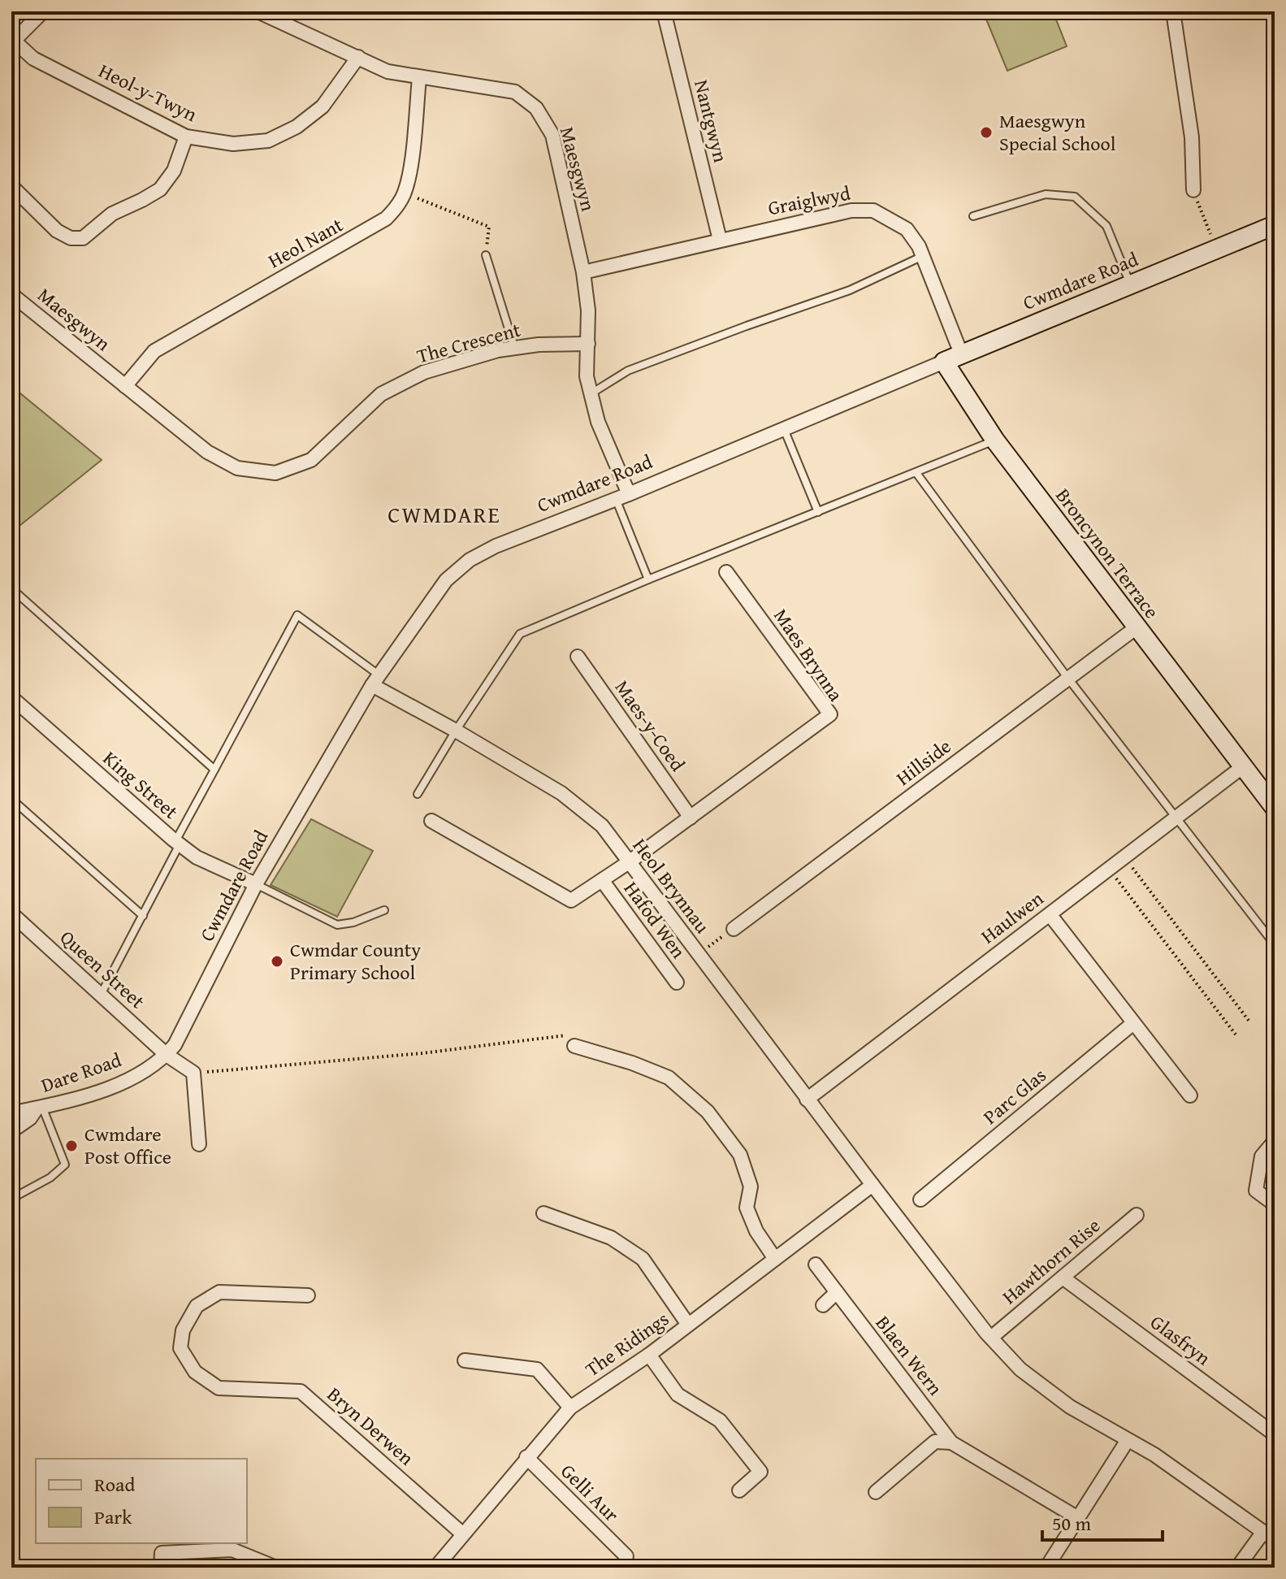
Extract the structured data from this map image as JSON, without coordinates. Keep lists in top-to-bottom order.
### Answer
{
  "streets": {
    "street": [
      "Heol-y-Twyn",
      "Nantgwyn",
      "Maesgwyn",
      "Graiglwyd",
      "Heol Nant",
      "Cwmdare Road",
      "The Crescent",
      "Broncynon Terrace",
      "Maes Brynna",
      "Maes-y-Coed",
      "Hillside",
      "King Street",
      "Heol Brynnau",
      "Haulwen",
      "Hafod Wen",
      "Queen Street",
      "Dare Road",
      "Parc Glas",
      "Hawthorn Rise",
      "Glasfryn",
      "The Ridings",
      "Blaen Wern",
      "Bryn Derwen",
      "Gelli Aur"
    ]
  },
  "crossings": [
    ["Heol-y-Twyn", "Maesgwyn"],
    ["Nantgwyn", "Graiglwyd"],
    ["Maesgwyn", "Graiglwyd"],
    ["Maesgwyn", "Heol Nant"],
    ["Maesgwyn", "Cwmdare Road"],
    ["Maesgwyn", "The Crescent"],
    ["Graiglwyd", "Cwmdare Road"],
    ["Cwmdare Road", "Broncynon Terrace"],
    ["Cwmdare Road", "King Street"],
    ["Cwmdare Road", "Heol Brynnau"],
    ["Cwmdare Road", "Queen Street"],
    ["Cwmdare Road", "Dare Road"],
    ["Broncynon Terrace", "Hillside"],
    ["Broncynon Terrace", "Haulwen"],
    ["Maes Brynna", "Maes-y-Coed"],
    ["Heol Brynnau", "Haulwen"],
    ["Heol Brynnau", "Hawthorn Rise"],
    ["Heol Brynnau", "The Ridings"],
    ["Queen Street", "Dare Road"],
    ["Hawthorn Rise", "Glasfryn"],
    ["The Ridings", "Bryn Derwen"],
    ["The Ridings", "Gelli Aur"]
  ],
  "districts": ["CWMDARE"],
  "places": ["Maesgwyn Special School", "Cwmdar County Primary School", "Cwmdare Post Office"],
  "legend": ["Road", "Park"],
  "scale_bar": "50 m"
}
